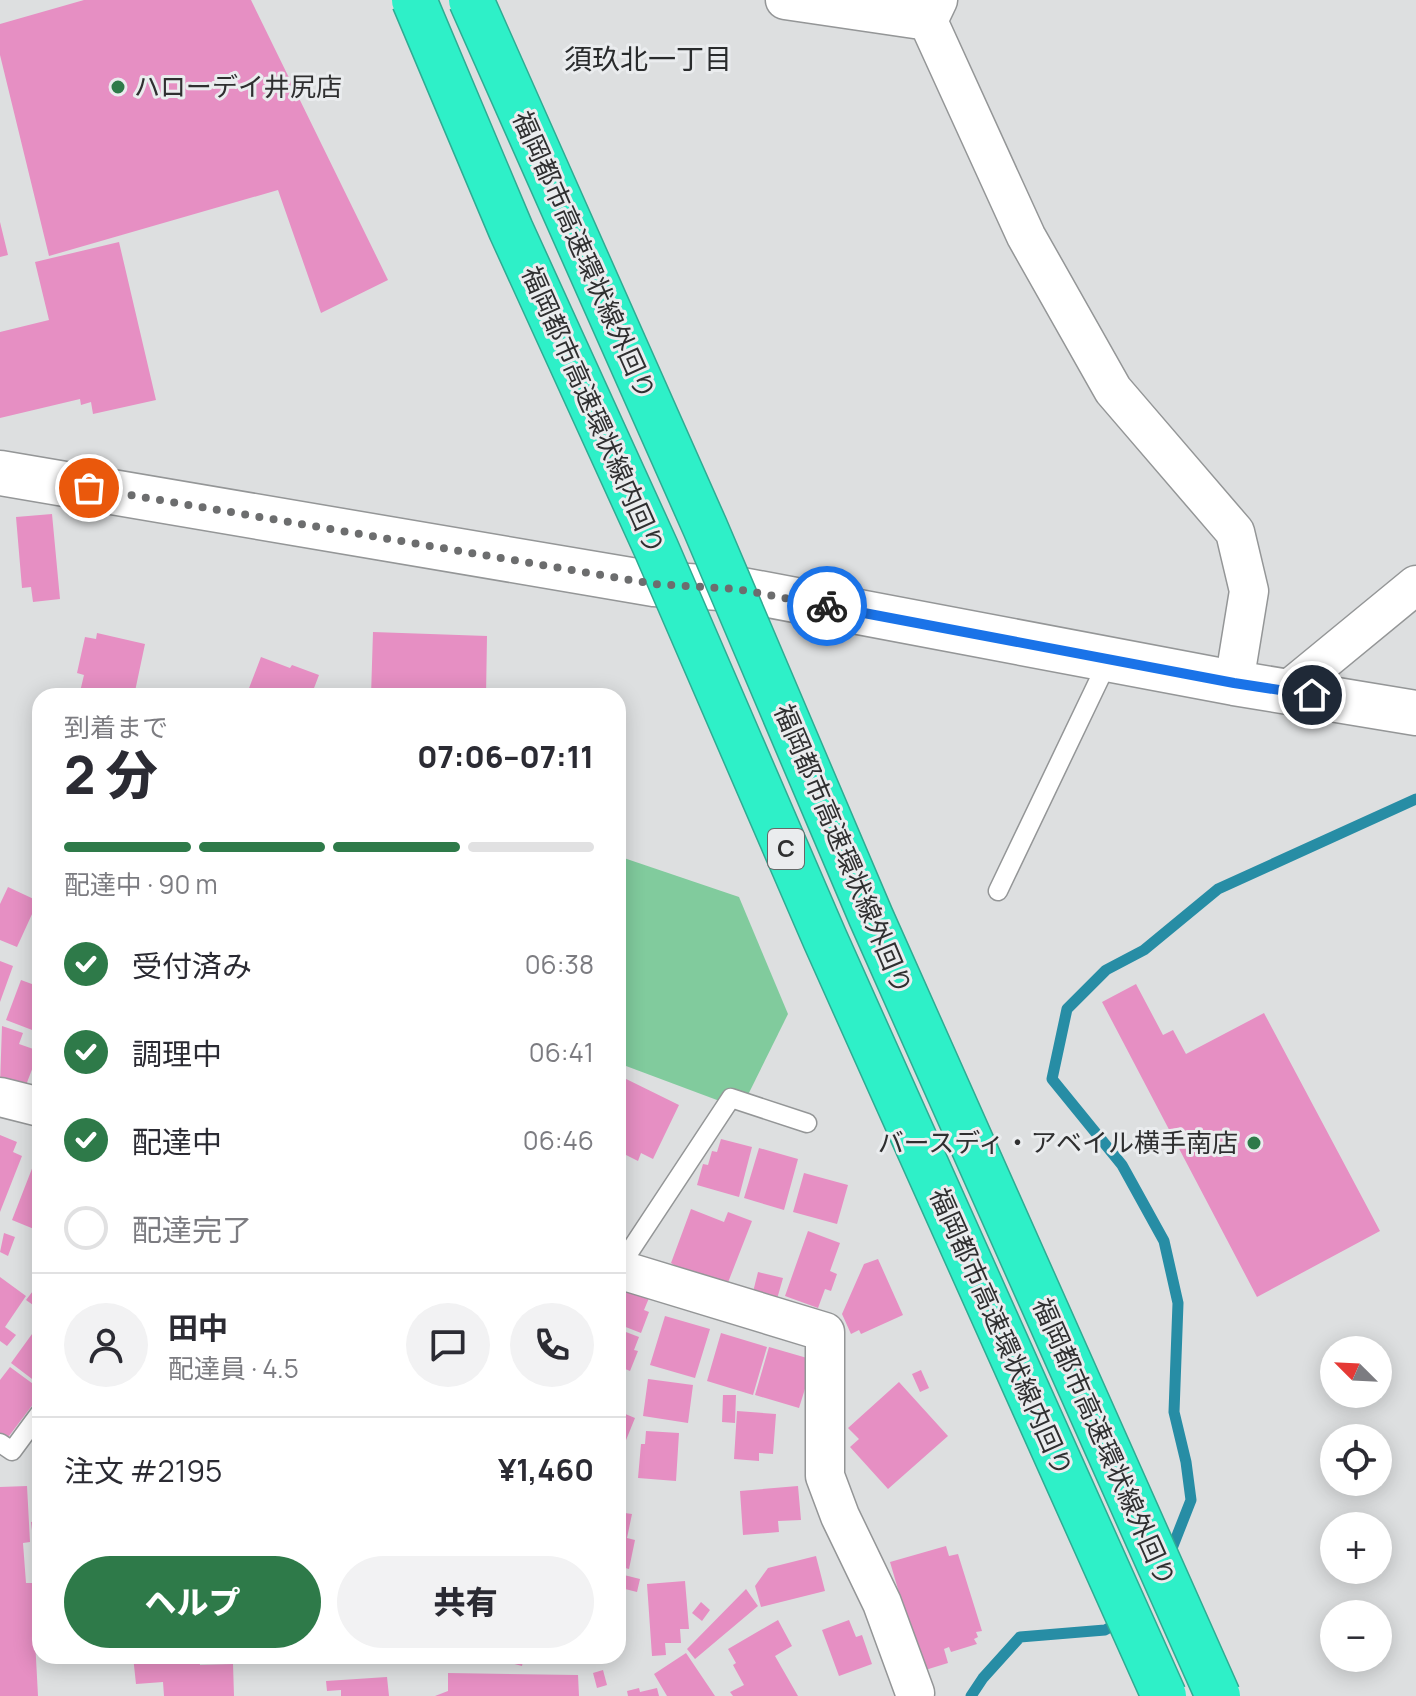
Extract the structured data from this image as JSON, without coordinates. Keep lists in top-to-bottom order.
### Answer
{
  "streets": {
    "highway": ["福岡都市高速環状線外回り", "福岡都市高速環状線内回り", "C"]
  },
  "districts": ["須玖北一丁目"],
  "places": ["ハローデイ井尻店", "バースディ・アベイル横手南店"],
  "north": "top left",
  "page": {
    "heading": ["2 分", "到着まで", "07:06–07:11"],
    "panel": [
      "田中",
      "配達員 · 4.5",
      "注文 #2195",
      "¥1,460"
    ],
    "bar": "配達中 · 90 m",
    "list": [
      ["受付済み", "06:38"],
      ["調理中", "06:41"],
      ["配達中", "06:46"],
      "配達完了"
    ],
    "map_buttons": ["+", "−"],
    "buttons": ["ヘルプ", "共有"]
  }
}
